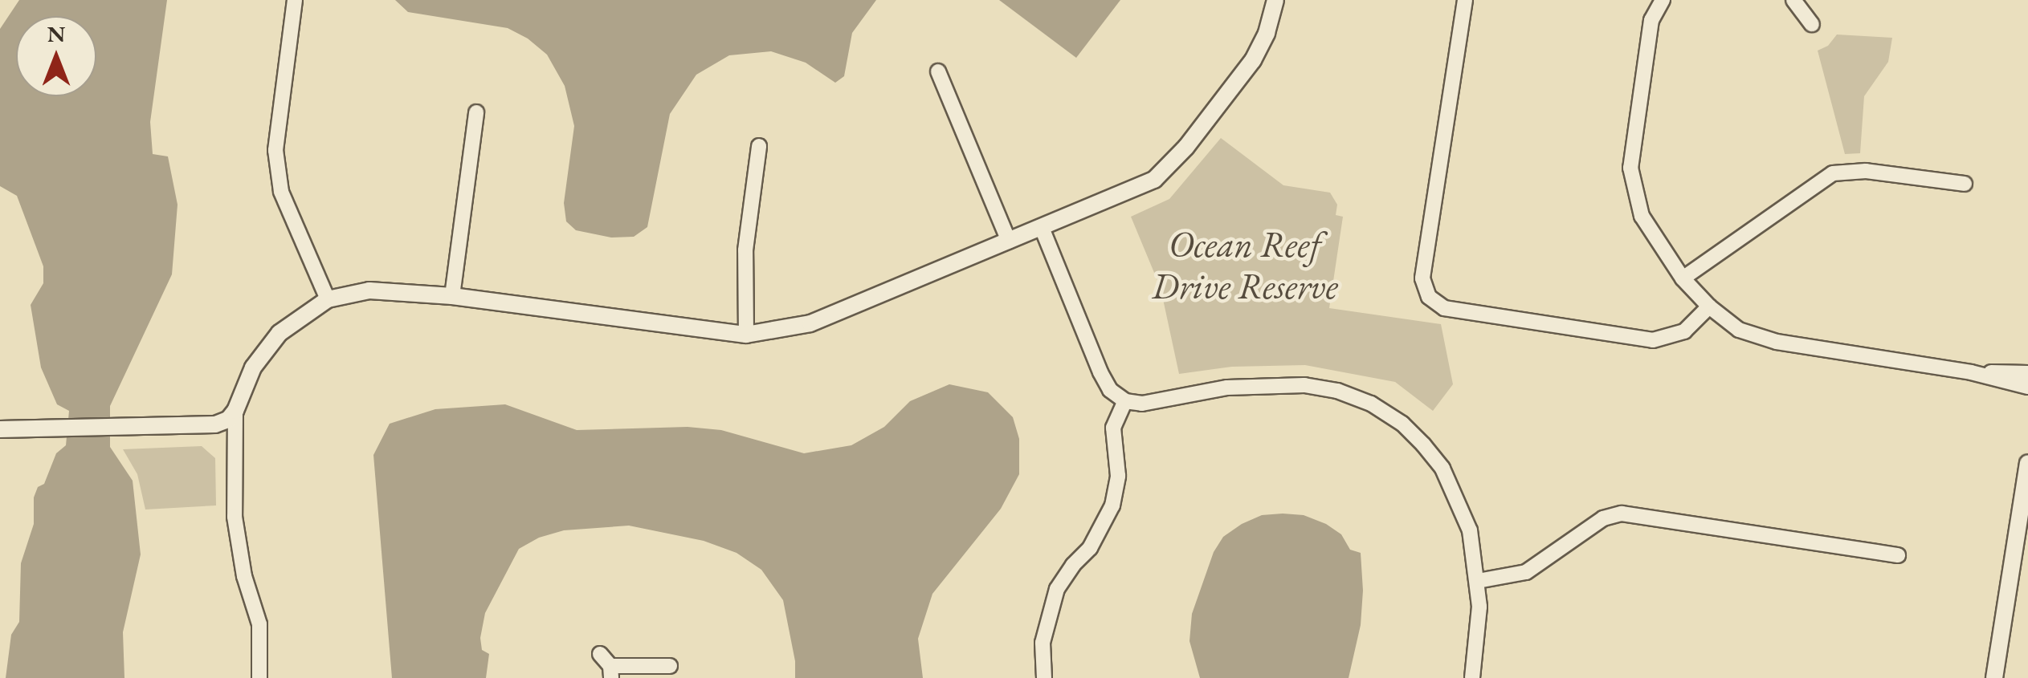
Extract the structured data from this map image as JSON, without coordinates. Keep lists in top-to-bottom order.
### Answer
{
  "parks": ["Ocean Reef Drive Reserve"],
  "north": "top"
}
